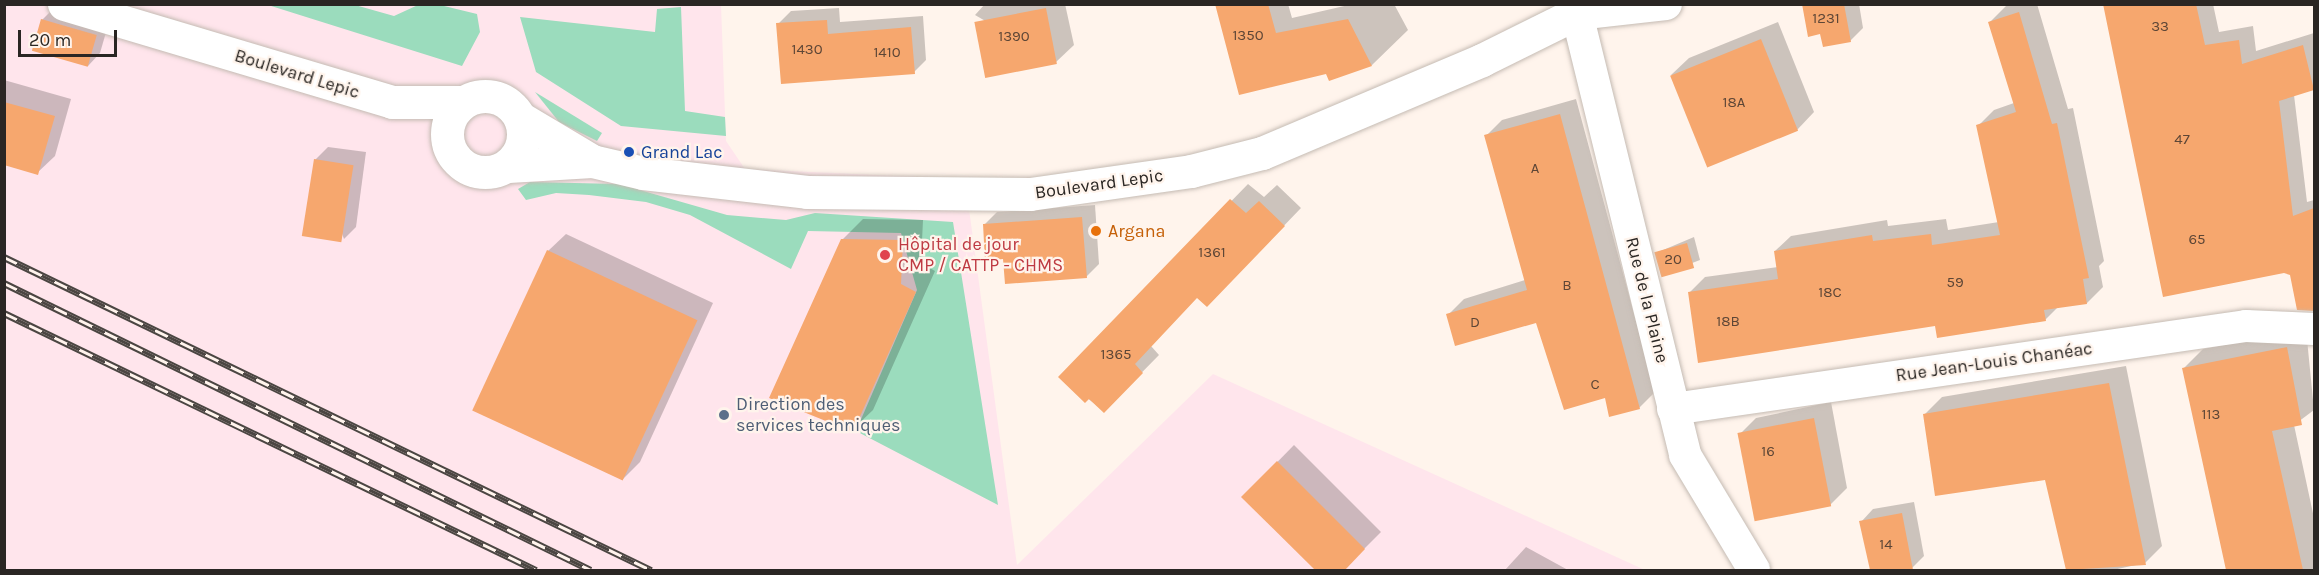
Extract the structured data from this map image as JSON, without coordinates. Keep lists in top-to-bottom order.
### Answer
{
  "streets": {
    "main road": ["Boulevard Lepic"],
    "street": ["Rue de la Plaine", "Rue Jean-Louis Chanéac"]
  },
  "crossings": [
    ["Boulevard Lepic", "Rue de la Plaine"],
    ["Rue de la Plaine", "Rue Jean-Louis Chanéac"]
  ],
  "places": [
    "Grand Lac",
    "Argana",
    "Hôpital de jour CMP / CATTP - CHMS",
    "Direction des services techniques"
  ],
  "house_numbers": [
    "1231",
    "33",
    "1350",
    "1390",
    "1430",
    "1410",
    "18A",
    "47",
    "A",
    "65",
    "1361",
    "20",
    "59",
    "B",
    "18C",
    "18B",
    "D",
    "1365",
    "C",
    "113",
    "16",
    "14"
  ],
  "scale_bar": "20 m"
}
